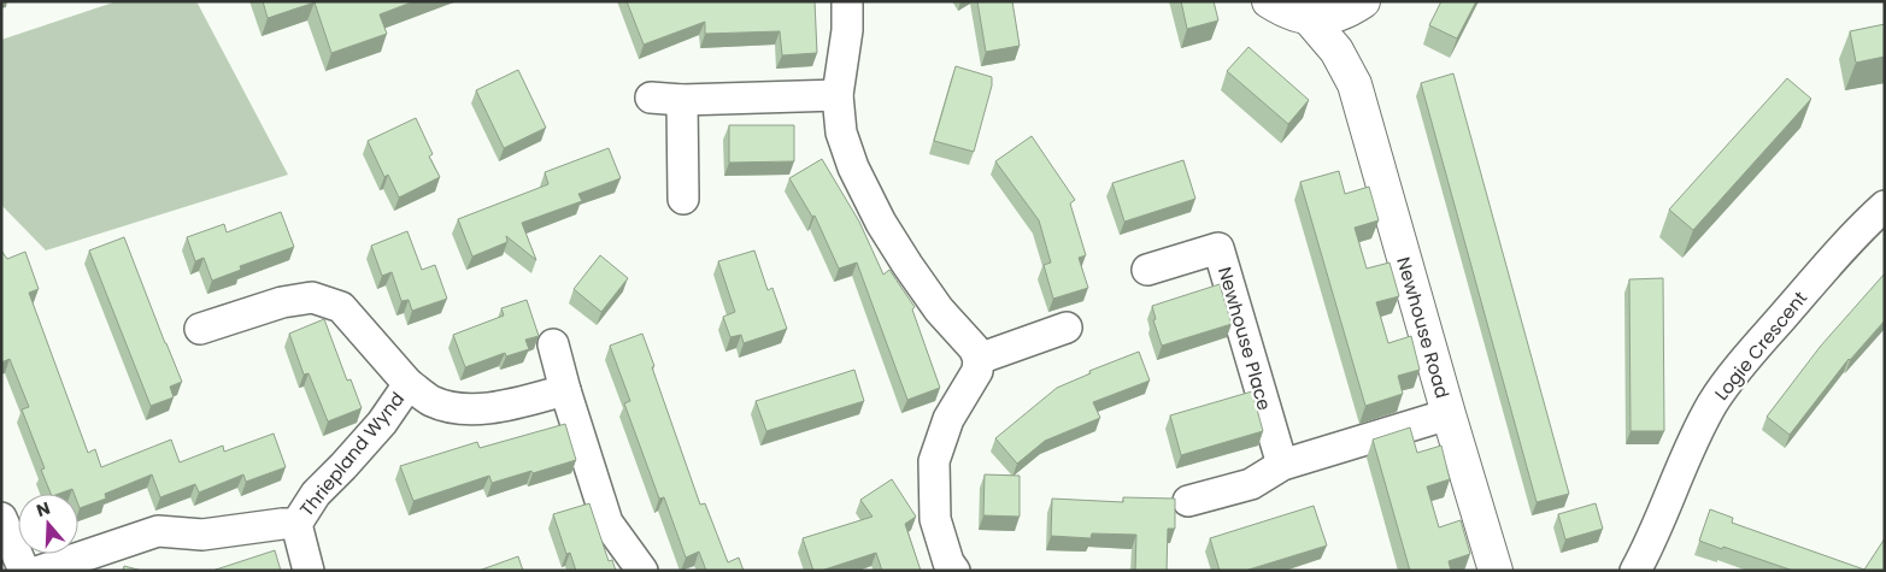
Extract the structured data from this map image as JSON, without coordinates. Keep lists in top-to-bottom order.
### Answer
{
  "streets": {
    "street": [
      "Newhouse Road",
      "Newhouse Place",
      "Logie Crescent",
      "Thriepland Wynd"
    ]
  },
  "north": "top"
}
